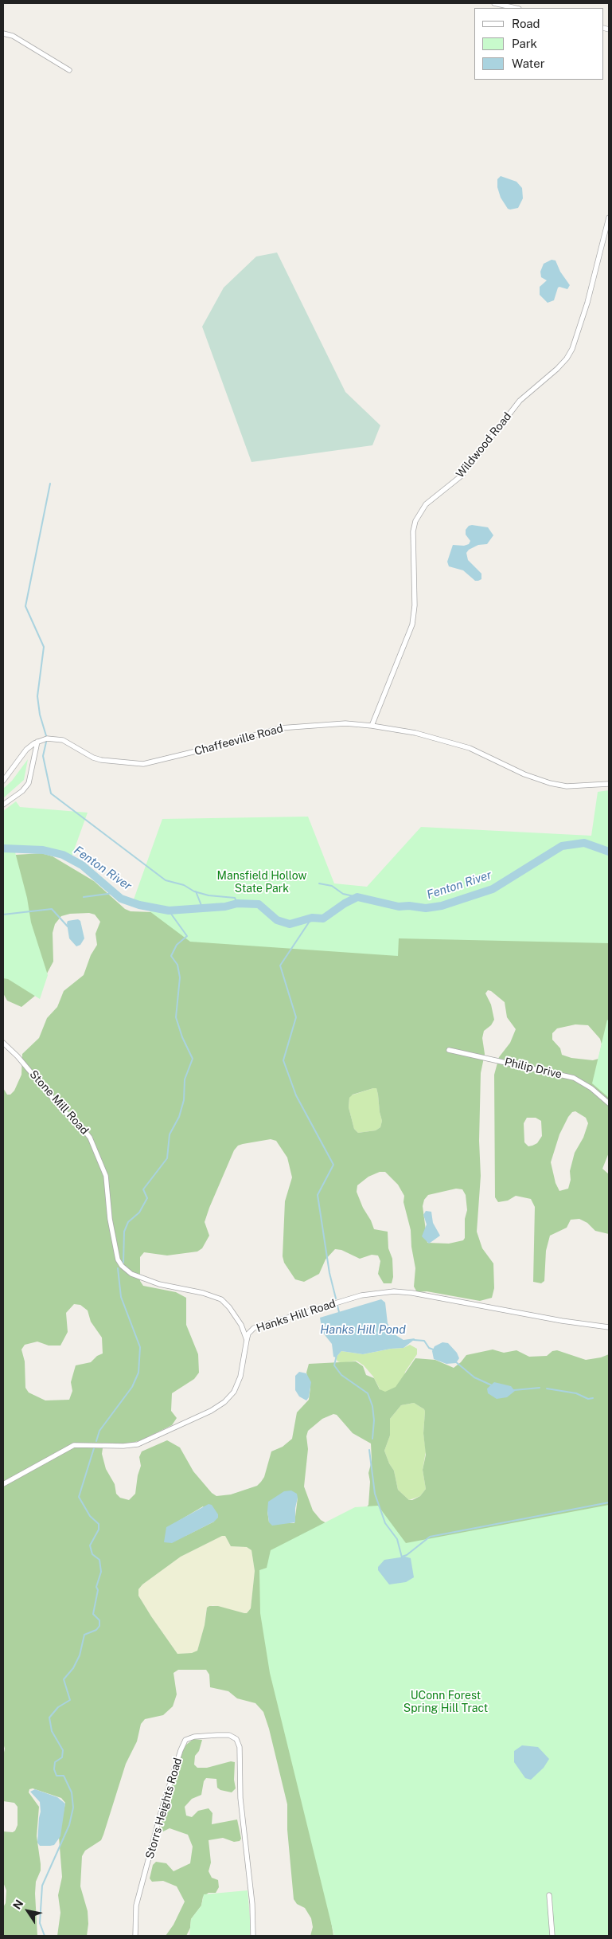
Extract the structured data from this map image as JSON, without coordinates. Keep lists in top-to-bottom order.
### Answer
{
  "streets": {
    "street": [
      "Wildwood Road",
      "Chaffeeville Road",
      "Philip Drive",
      "Stone Mill Road",
      "Hanks Hill Road",
      "Storrs Heights Road"
    ]
  },
  "crossings": [
    ["Wildwood Road", "Chaffeeville Road"],
    ["Stone Mill Road", "Hanks Hill Road"]
  ],
  "water": ["Fenton River", "Hanks Hill Pond"],
  "parks": ["Mansfield Hollow State Park", "UConn Forest Spring Hill Tract"],
  "legend": ["Road", "Park", "Water"],
  "north": "top left"
}
